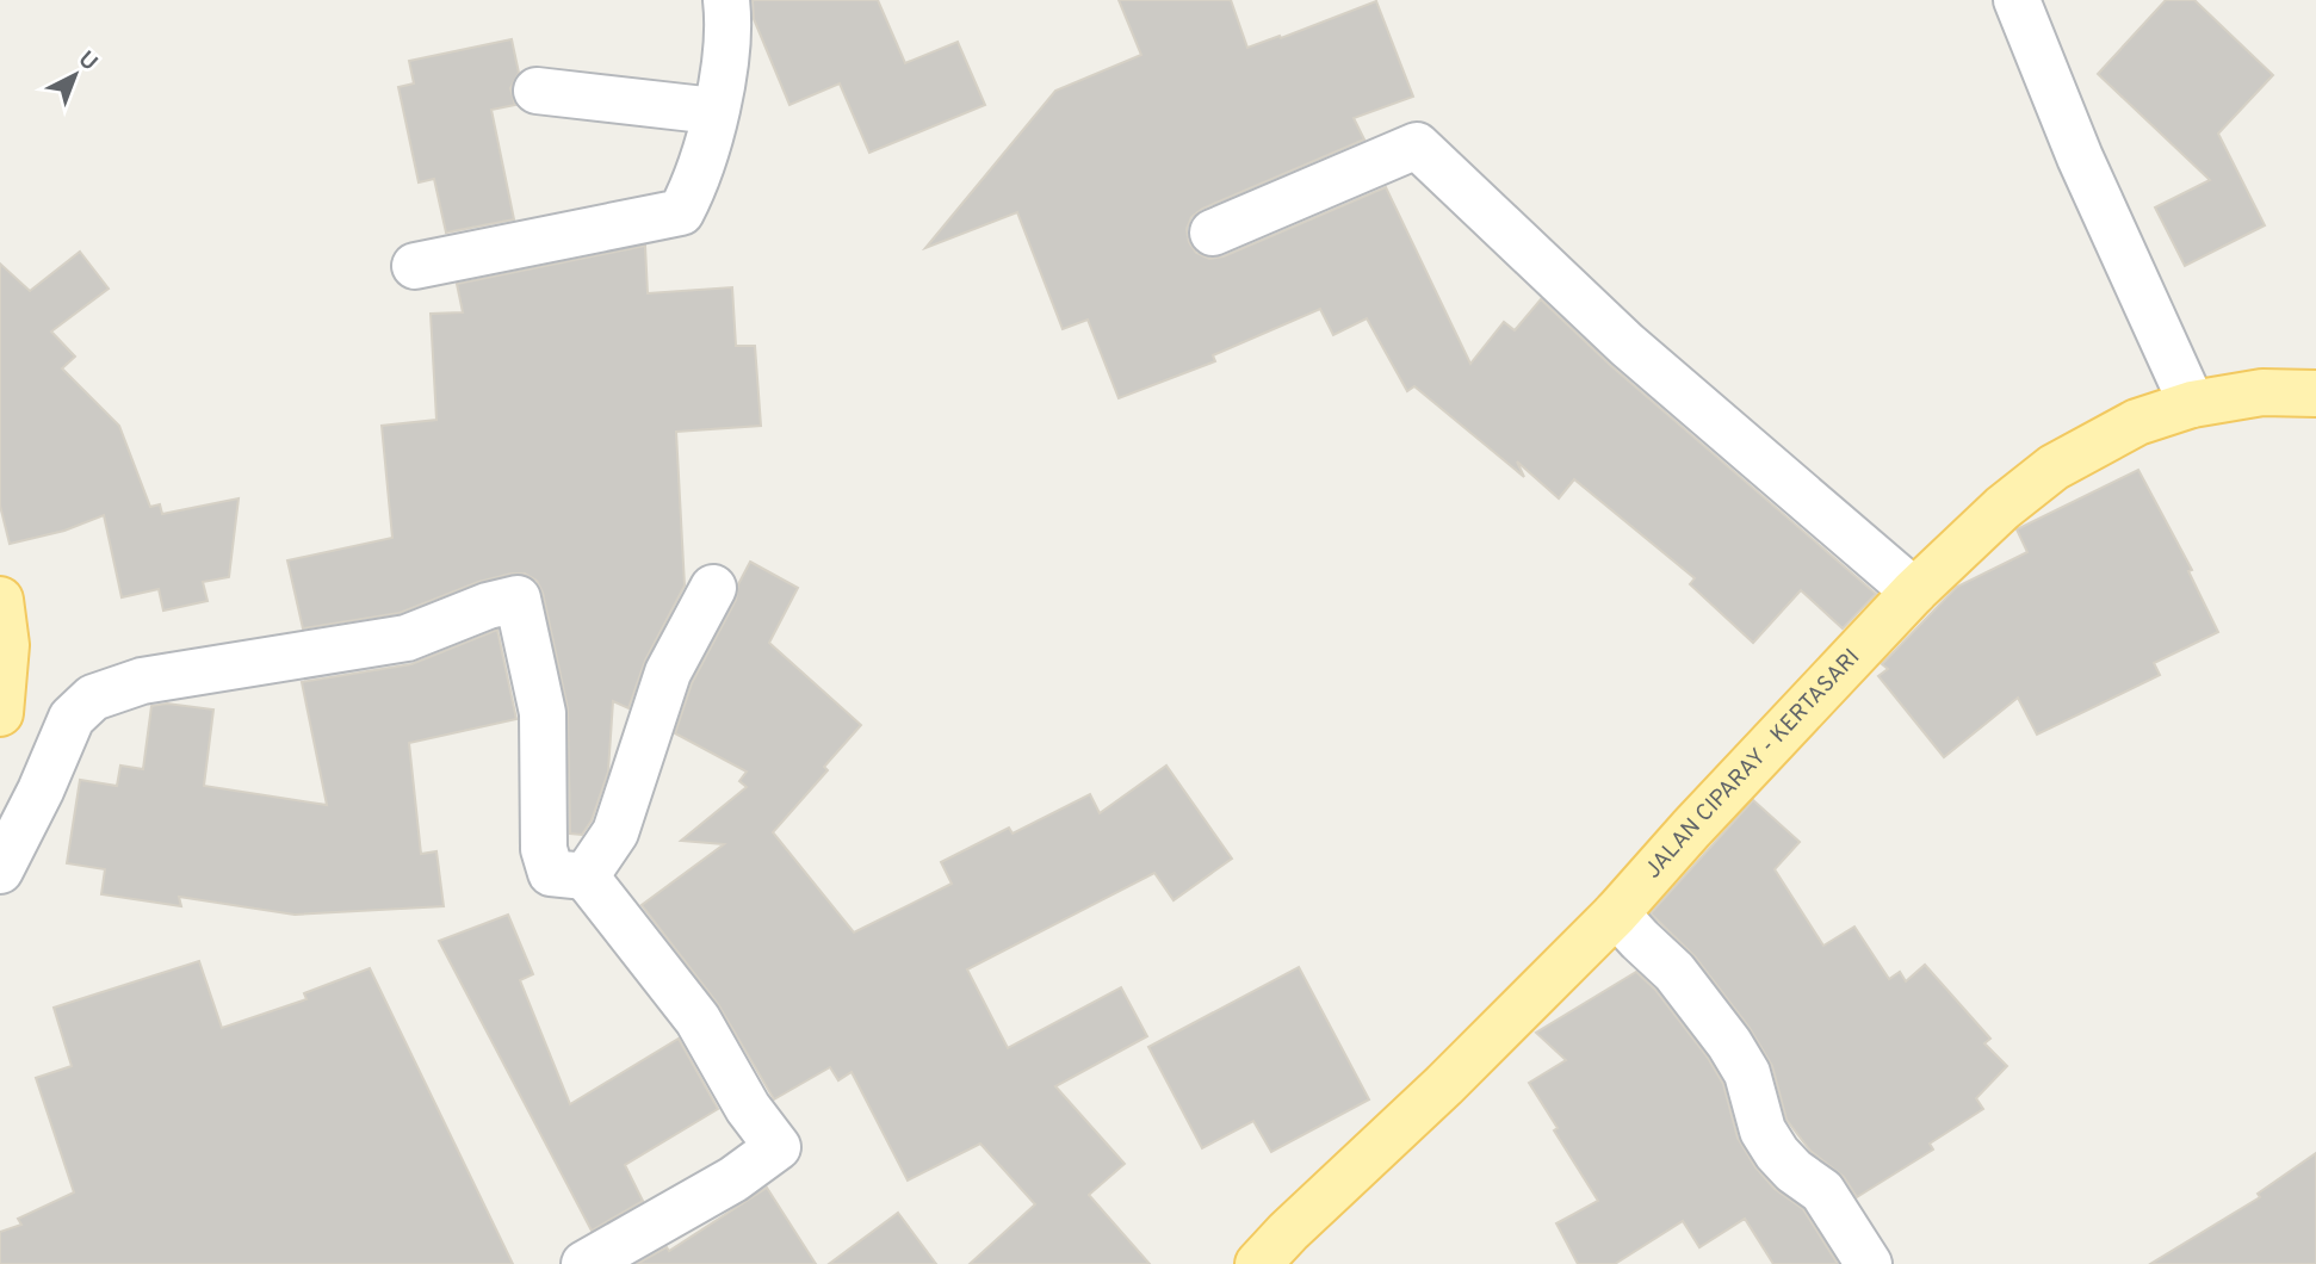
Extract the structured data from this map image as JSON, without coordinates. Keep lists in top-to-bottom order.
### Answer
{
  "streets": {
    "main road": ["JALAN CIPARAY - KERTASARI"]
  },
  "north": "top right"
}
